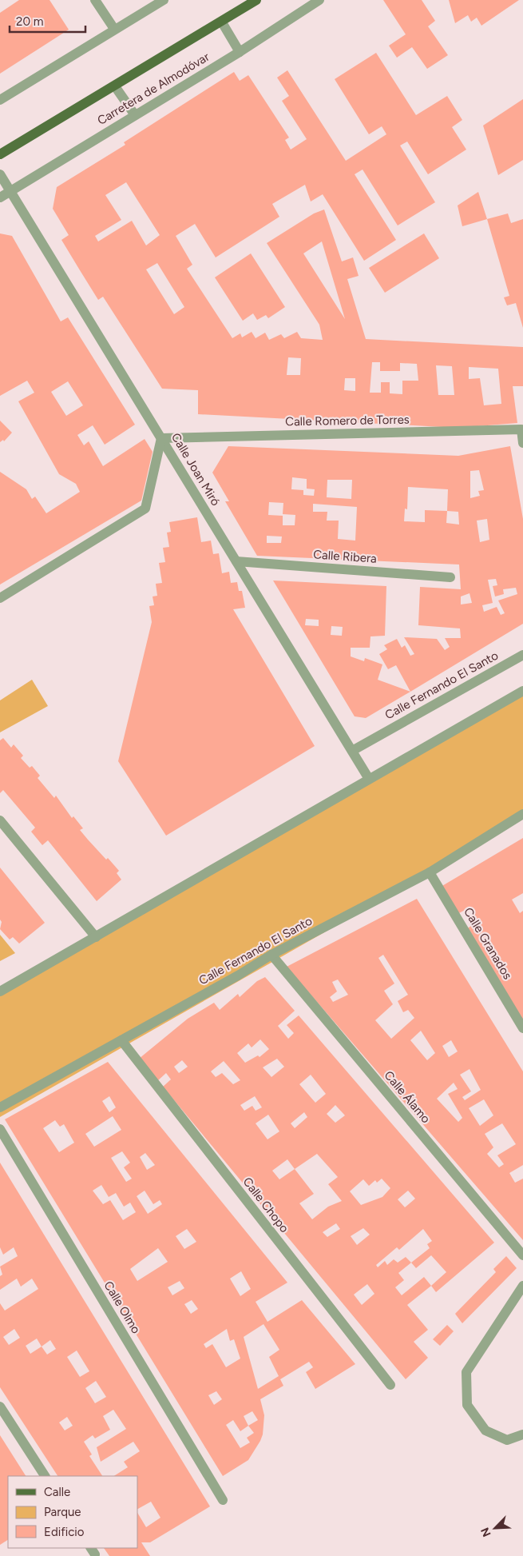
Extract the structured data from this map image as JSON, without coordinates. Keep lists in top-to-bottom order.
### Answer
{
  "streets": {
    "main road": ["Carretera de Almodóvar"],
    "street": [
      "Calle Romero de Torres",
      "Calle Joan Miró",
      "Calle Ribera",
      "Calle Fernando El Santo",
      "Calle Granados",
      "Calle Álamo",
      "Calle Chopo",
      "Calle Olmo"
    ]
  },
  "crossings": [
    ["Carretera de Almodóvar", "Calle Joan Miró"],
    ["Calle Romero de Torres", "Calle Joan Miró"],
    ["Calle Joan Miró", "Calle Ribera"],
    ["Calle Joan Miró", "Calle Fernando El Santo"],
    ["Calle Fernando El Santo", "Calle Granados"],
    ["Calle Fernando El Santo", "Calle Álamo"],
    ["Calle Fernando El Santo", "Calle Chopo"]
  ],
  "legend": ["Calle", "Parque", "Edificio"],
  "scale_bar": "20 m",
  "north": "bottom left"
}
